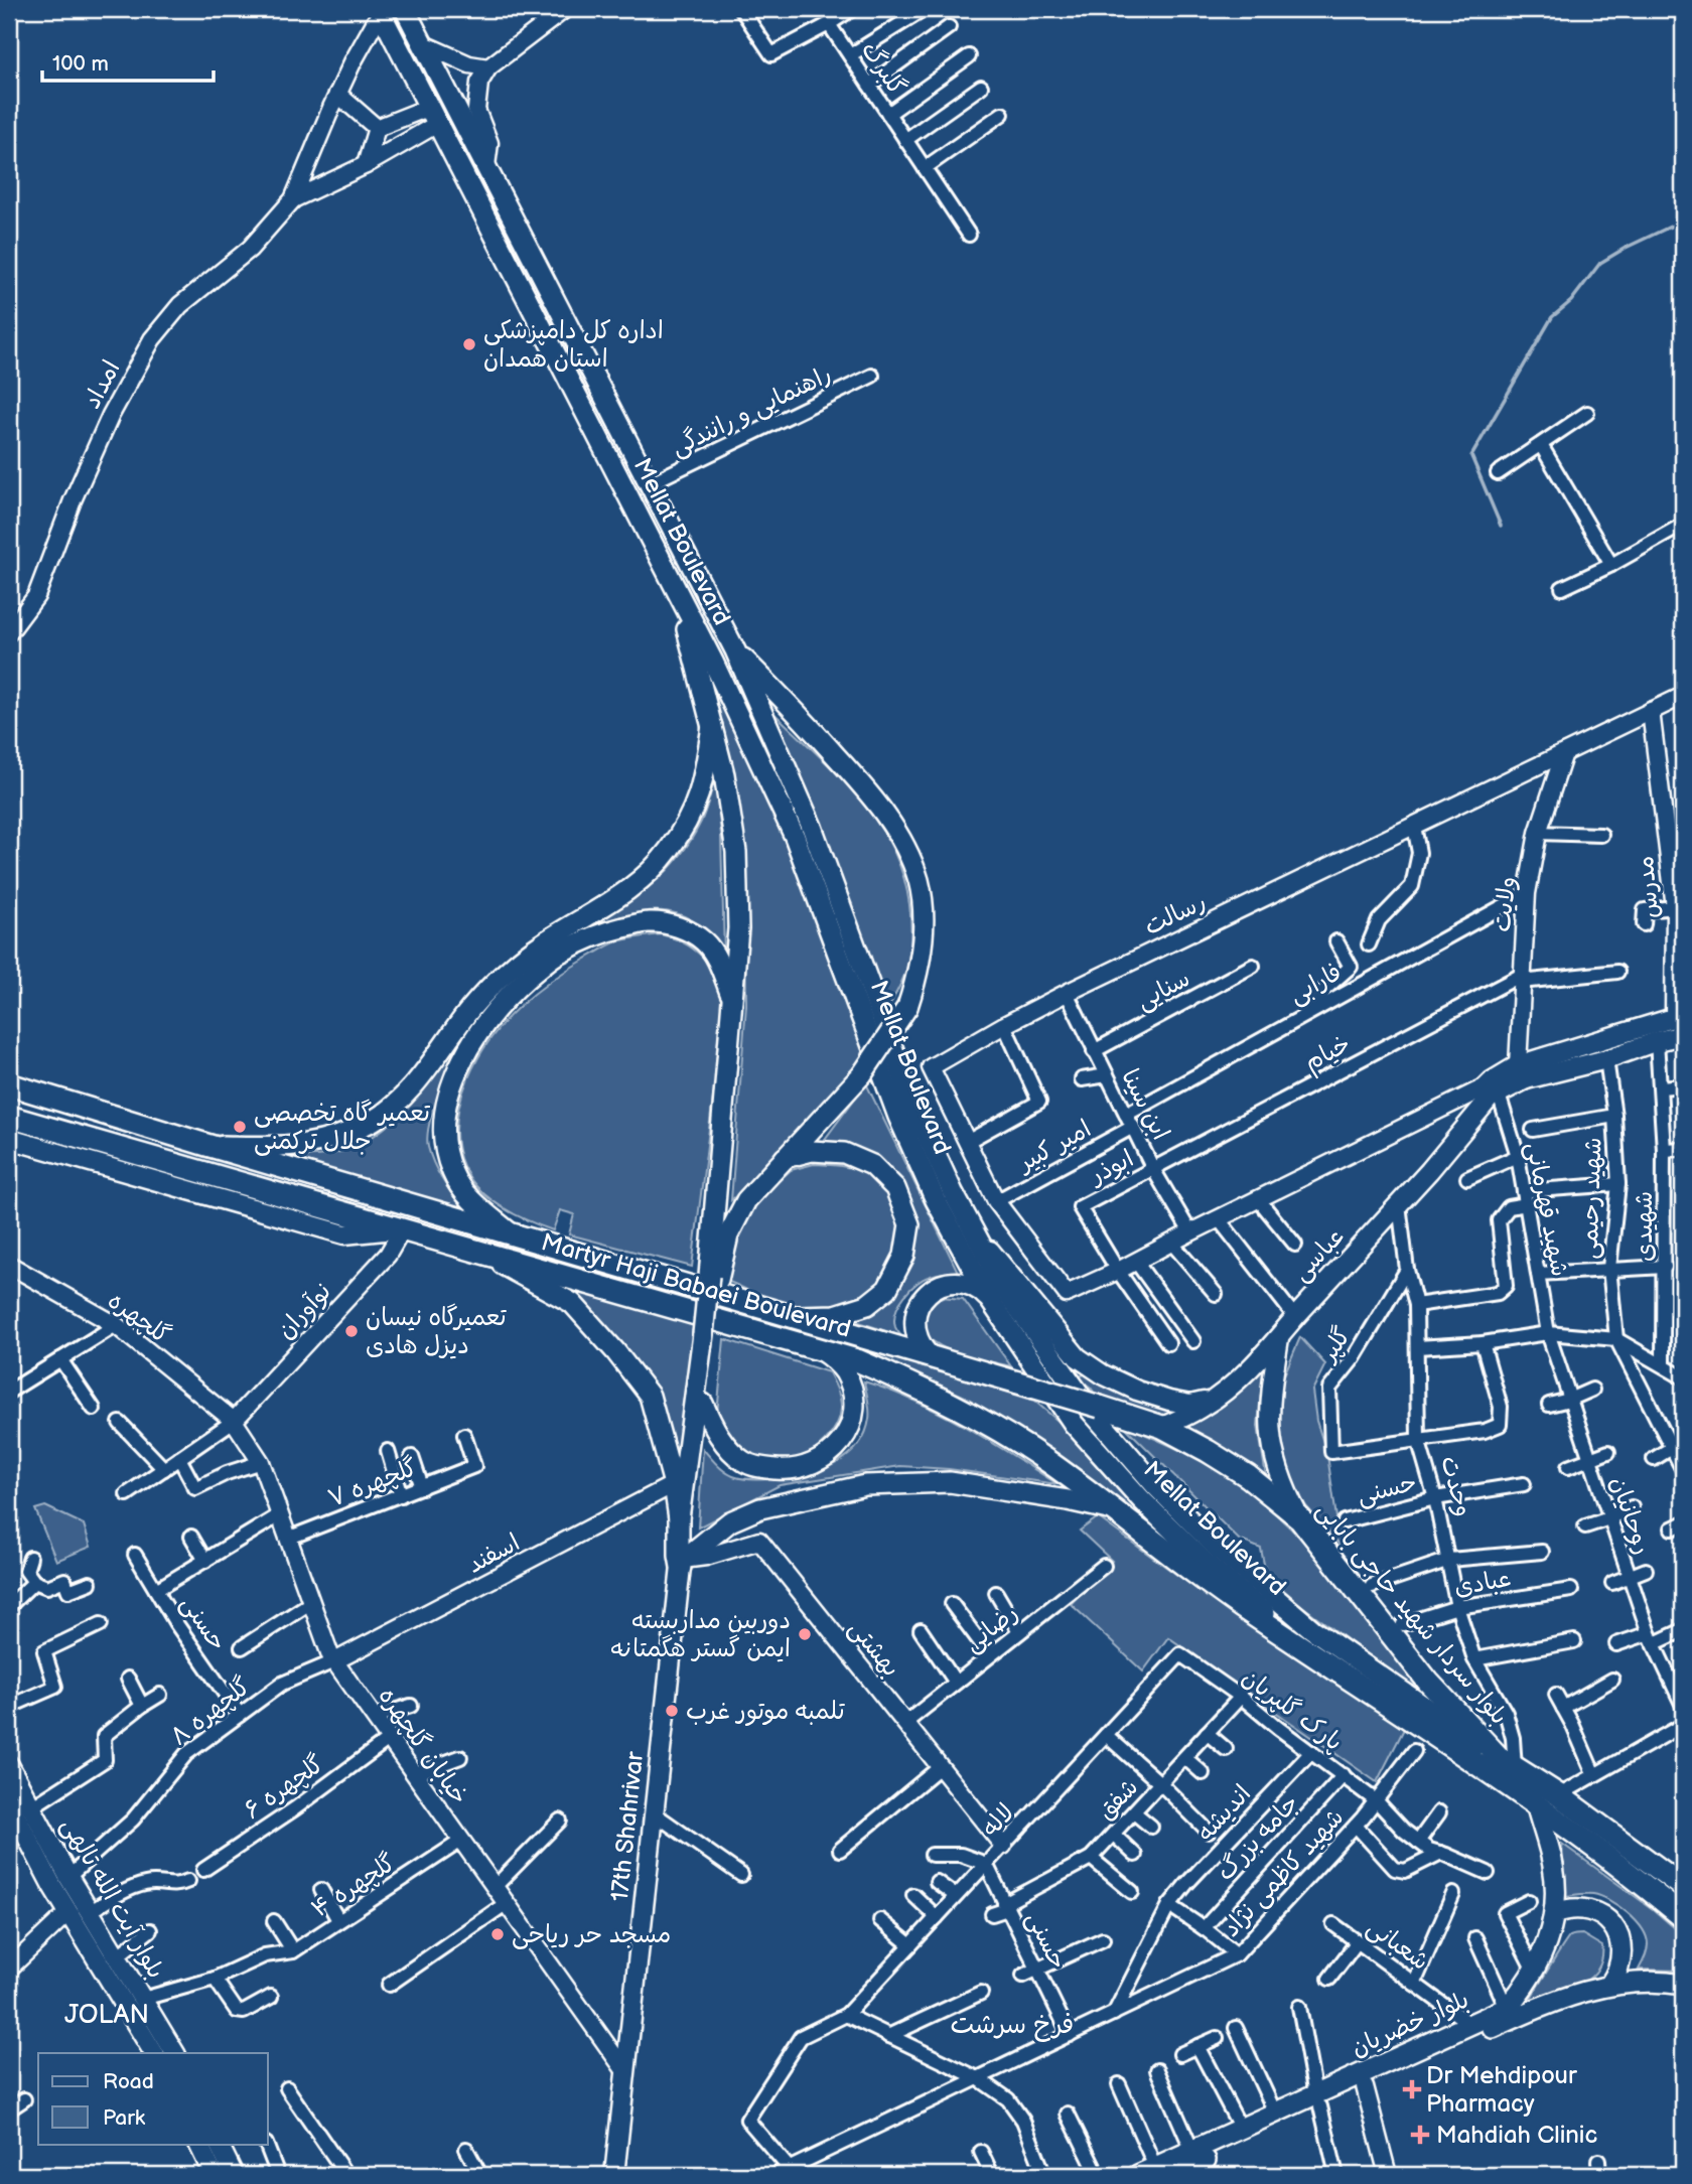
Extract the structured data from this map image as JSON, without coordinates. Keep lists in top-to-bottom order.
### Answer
{
  "streets": {
    "highway": ["Mellat Boulevard", "Martyr Haji Babaei Boulevard", "بلوار سردار شهید حاجی بابایی"],
    "main road": [
      "عباسی",
      "17th Shahrivar",
      "بلوار آیت الله تالهی",
      "بلوار خضریان"
    ],
    "street": [
      "گلبرگ",
      "امداد",
      "راهنمایی و رانندگی",
      "مدرس",
      "ولایت",
      "رسالت",
      "فارابی",
      "سنایی",
      "خیام",
      "ابن سینا",
      "امیر کبیر",
      "ابوذر",
      "شهید رحیمی",
      "شهید قهرمانی",
      "شهیدی",
      "نوآوران",
      "گلچهره",
      "گلپر",
      "گلچهره ۷",
      "وحدت",
      "حسنی",
      "روحانیان",
      "اسفند",
      "عبادی",
      "رضایی",
      "بهشتی",
      "پارک گلپریان",
      "گلچهره ۸",
      "خیابان گلچهره",
      "گلچهره ۶",
      "شفق",
      "اندیشه",
      "لاله",
      "جامه بزرگ",
      "شهید کاظمی نژاد",
      "گلچهره ۴",
      "شعبانی"
    ]
  },
  "crossings": [
    ["راهنمایی و رانندگی", "Mellat Boulevard"],
    ["Mellat Boulevard", "Martyr Haji Babaei Boulevard"],
    ["Mellat Boulevard", "وحدت"],
    ["Mellat Boulevard", "بلوار سردار شهید حاجی بابایی"],
    ["Mellat Boulevard", "بلوار خضریان"],
    ["مدرس", "رسالت"],
    ["ولایت", "رسالت"],
    ["ولایت", "فارابی"],
    ["ولایت", "خیام"],
    ["رسالت", "ابن سینا"],
    ["رسالت", "امیر کبیر"],
    ["رسالت", "ابوذر"],
    ["فارابی", "ابن سینا"],
    ["سنایی", "ابن سینا"],
    ["خیام", "ابن سینا"],
    ["خیام", "ابوذر"],
    ["ابن سینا", "امیر کبیر"],
    ["ابن سینا", "ابوذر"],
    ["شهید قهرمانی", "عباسی"],
    ["شهید قهرمانی", "روحانیان"],
    ["عباسی", "وحدت"],
    ["عباسی", "بلوار سردار شهید حاجی بابایی"],
    ["Martyr Haji Babaei Boulevard", "نوآوران"],
    ["Martyr Haji Babaei Boulevard", "بلوار سردار شهید حاجی بابایی"],
    ["نوآوران", "گلچهره"],
    ["نوآوران", "خیابان گلچهره"],
    ["گلچهره", "خیابان گلچهره"],
    ["گلپر", "وحدت"],
    ["گلچهره ۷", "خیابان گلچهره"],
    ["وحدت", "حسنی"],
    ["وحدت", "عبادی"],
    ["وحدت", "بلوار سردار شهید حاجی بابایی"],
    ["حسنی", "گلچهره ۸"],
    ["حسنی", "خیابان گلچهره"],
    ["حسنی", "شفق"],
    ["حسنی", "لاله"],
    ["حسنی", "شهید کاظمی نژاد"],
    ["اسفند", "گلچهره ۸"],
    ["اسفند", "خیابان گلچهره"],
    ["رضایی", "بهشتی"],
    ["بهشتی", "لاله"],
    ["بهشتی", "17th Shahrivar"],
    ["پارک گلپریان", "شفق"],
    ["پارک گلپریان", "اندیشه"],
    ["پارک گلپریان", "لاله"],
    ["پارک گلپریان", "جامه بزرگ"],
    ["پارک گلپریان", "شهید کاظمی نژاد"],
    ["گلچهره ۸", "خیابان گلچهره"],
    ["گلچهره ۸", "بلوار آیت الله تالهی"],
    ["خیابان گلچهره", "گلچهره ۶"],
    ["خیابان گلچهره", "17th Shahrivar"],
    ["خیابان گلچهره", "گلچهره ۴"],
    ["اندیشه", "شهید کاظمی نژاد"],
    ["گلچهره ۴", "بلوار آیت الله تالهی"],
    ["شعبانی", "بلوار خضریان"]
  ],
  "districts": ["JOLAN", "فرخ سرشت"],
  "places": {
    "other": [
      "اداره کل دامپزشکی استان همدان",
      "تعمیر گاه تخصصی جلال ترکمنی",
      "تعمیرگاه نیسان دیزل هادی",
      "دوربین مداربسته ایمن گستر هگمتانه",
      "تلمبه موتور غرب",
      "مسجد حر ریاحی"
    ],
    "health": ["Dr Mehdipour Pharmacy", "Mahdiah Clinic"]
  },
  "legend": ["Road", "Park"],
  "scale_bar": "100 m"
}
